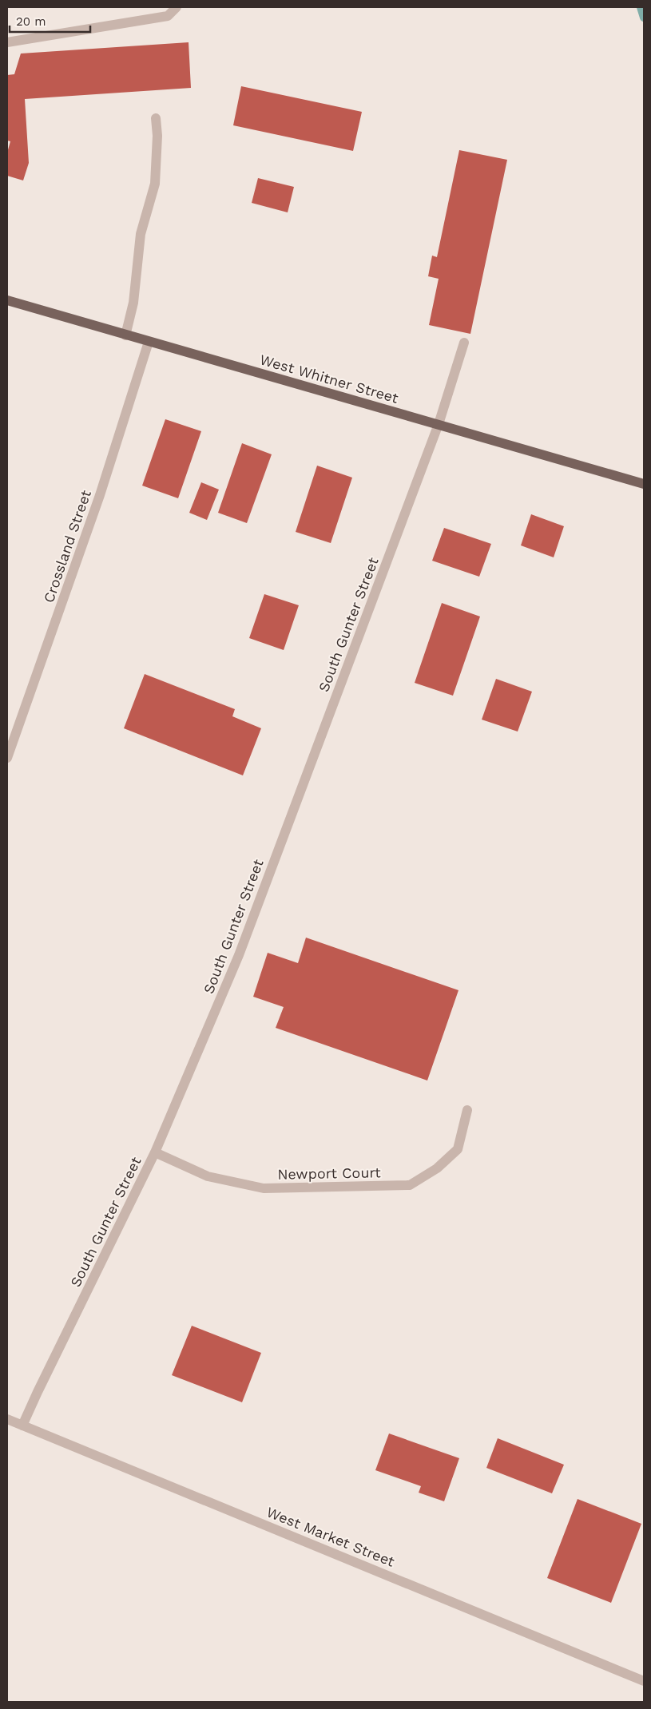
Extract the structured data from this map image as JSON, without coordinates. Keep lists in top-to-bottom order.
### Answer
{
  "streets": {
    "main road": ["West Whitner Street"],
    "street": [
      "Crossland Street",
      "South Gunter Street",
      "Newport Court",
      "West Market Street"
    ]
  },
  "crossings": [
    ["West Whitner Street", "Crossland Street"],
    ["West Whitner Street", "South Gunter Street"],
    ["South Gunter Street", "Newport Court"],
    ["South Gunter Street", "West Market Street"]
  ],
  "scale_bar": "20 m"
}
